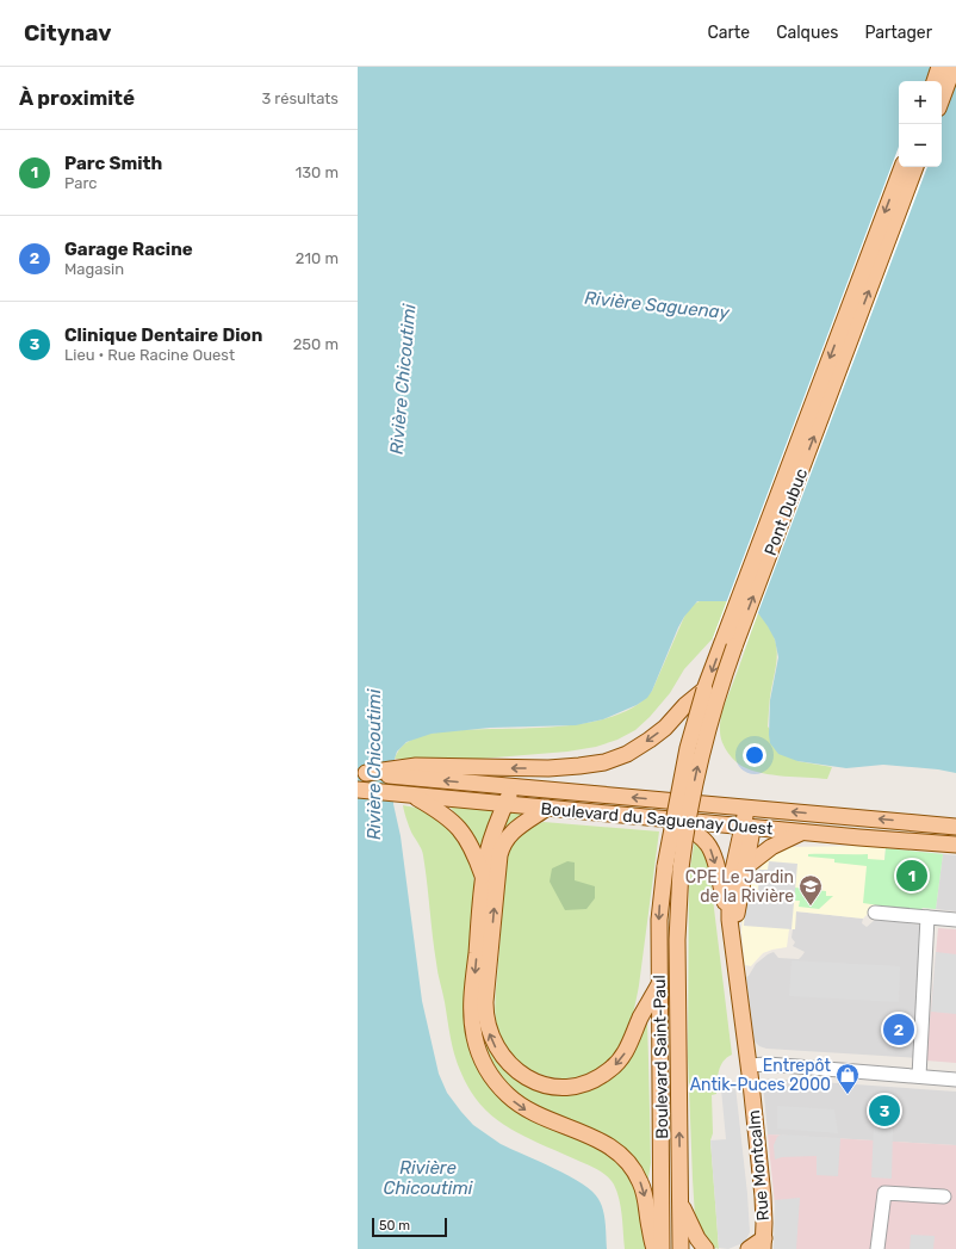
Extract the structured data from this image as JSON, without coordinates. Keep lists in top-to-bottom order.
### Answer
{
  "streets": {
    "main road": [
      "Pont Dubuc",
      "Boulevard du Saguenay Ouest",
      "Boulevard Saint-Paul",
      "Rue Montcalm"
    ]
  },
  "crossings": [
    ["Pont Dubuc", "Boulevard Saint-Paul"],
    ["Boulevard du Saguenay Ouest", "Rue Montcalm"]
  ],
  "water": ["Rivière Saguenay", "Rivière Chicoutimi"],
  "places": {
    "school or university": ["CPE Le Jardin de la Rivière"],
    "shop": ["Entrepôt Antik-Puces 2000"]
  },
  "scale_bar": "50 m",
  "page": {
    "header": "Citynav",
    "nav": ["Carte", "Calques", "Partager"],
    "heading": ["À proximité", "3 résultats"],
    "map_buttons": ["+", "−"],
    "list": [
      {
        "mark": "1",
        "name": "Parc Smith",
        "note": "Parc",
        "value": "130 m"
      },
      {
        "mark": "2",
        "name": "Garage Racine",
        "note": "Magasin",
        "value": "210 m"
      },
      {
        "mark": "3",
        "name": "Clinique Dentaire Dion",
        "note": "Lieu · Rue Racine Ouest",
        "value": "250 m"
      }
    ],
    "pins": ["1", "2", "3"],
    "scale": "50 m"
  }
}
